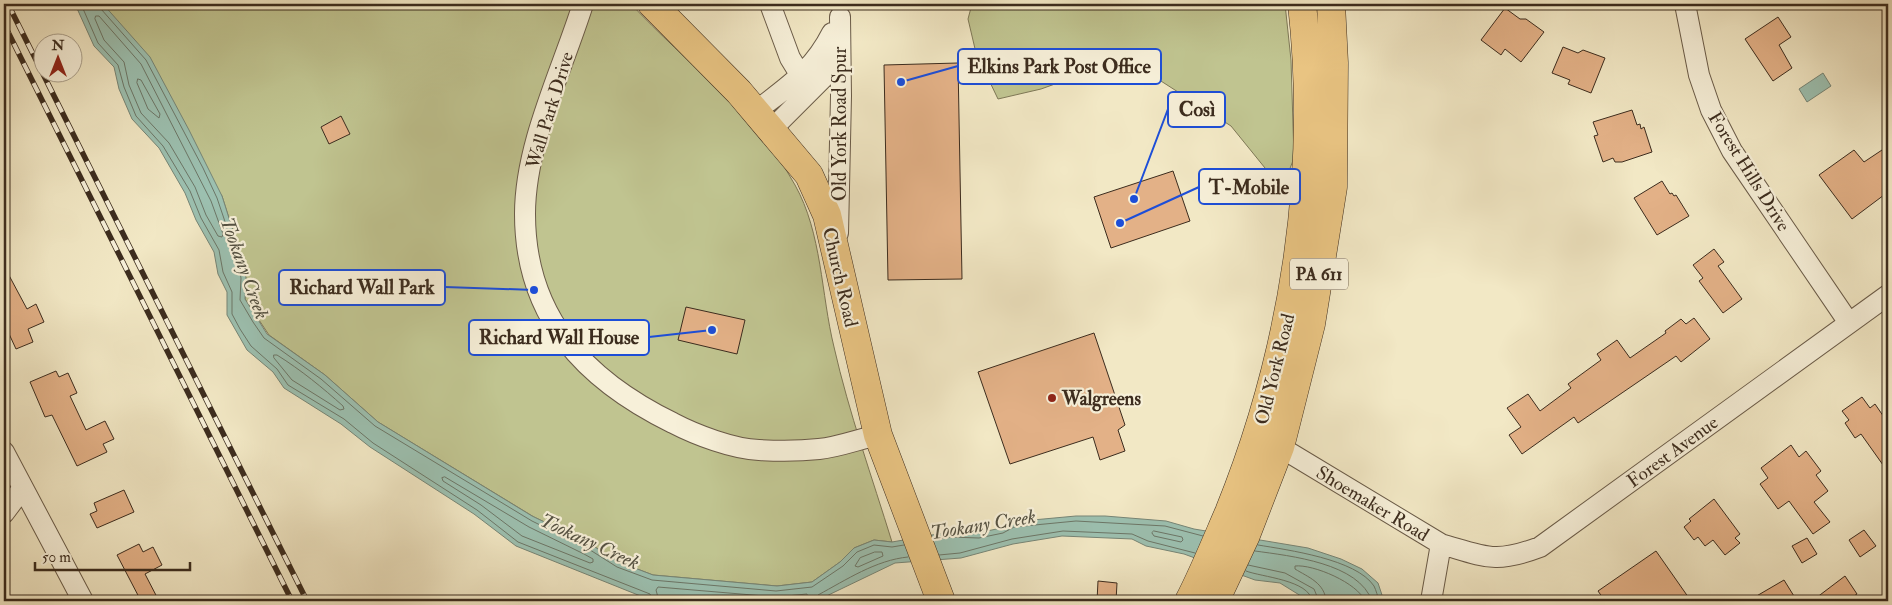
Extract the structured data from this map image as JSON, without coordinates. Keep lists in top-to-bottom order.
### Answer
{
  "streets": {
    "main road": ["PA 611", "Church Road", "Old York Road"],
    "street": [
      "Wall Park Drive",
      "Old York Road Spur",
      "Forest Hills Drive",
      "Forest Avenue",
      "Shoemaker Road"
    ]
  },
  "crossings": [
    ["Wall Park Drive", "Church Road"],
    ["Old York Road Spur", "Church Road"],
    ["Forest Hills Drive", "Forest Avenue"],
    ["Old York Road", "Shoemaker Road"],
    ["Forest Avenue", "Shoemaker Road"]
  ],
  "water": ["Tookany Creek"],
  "places": [
    "Elkins Park Post Office",
    "Così",
    "T-Mobile",
    "Richard Wall Park",
    "Richard Wall House",
    "Walgreens"
  ],
  "scale_bar": "50 m",
  "north": "top"
}
